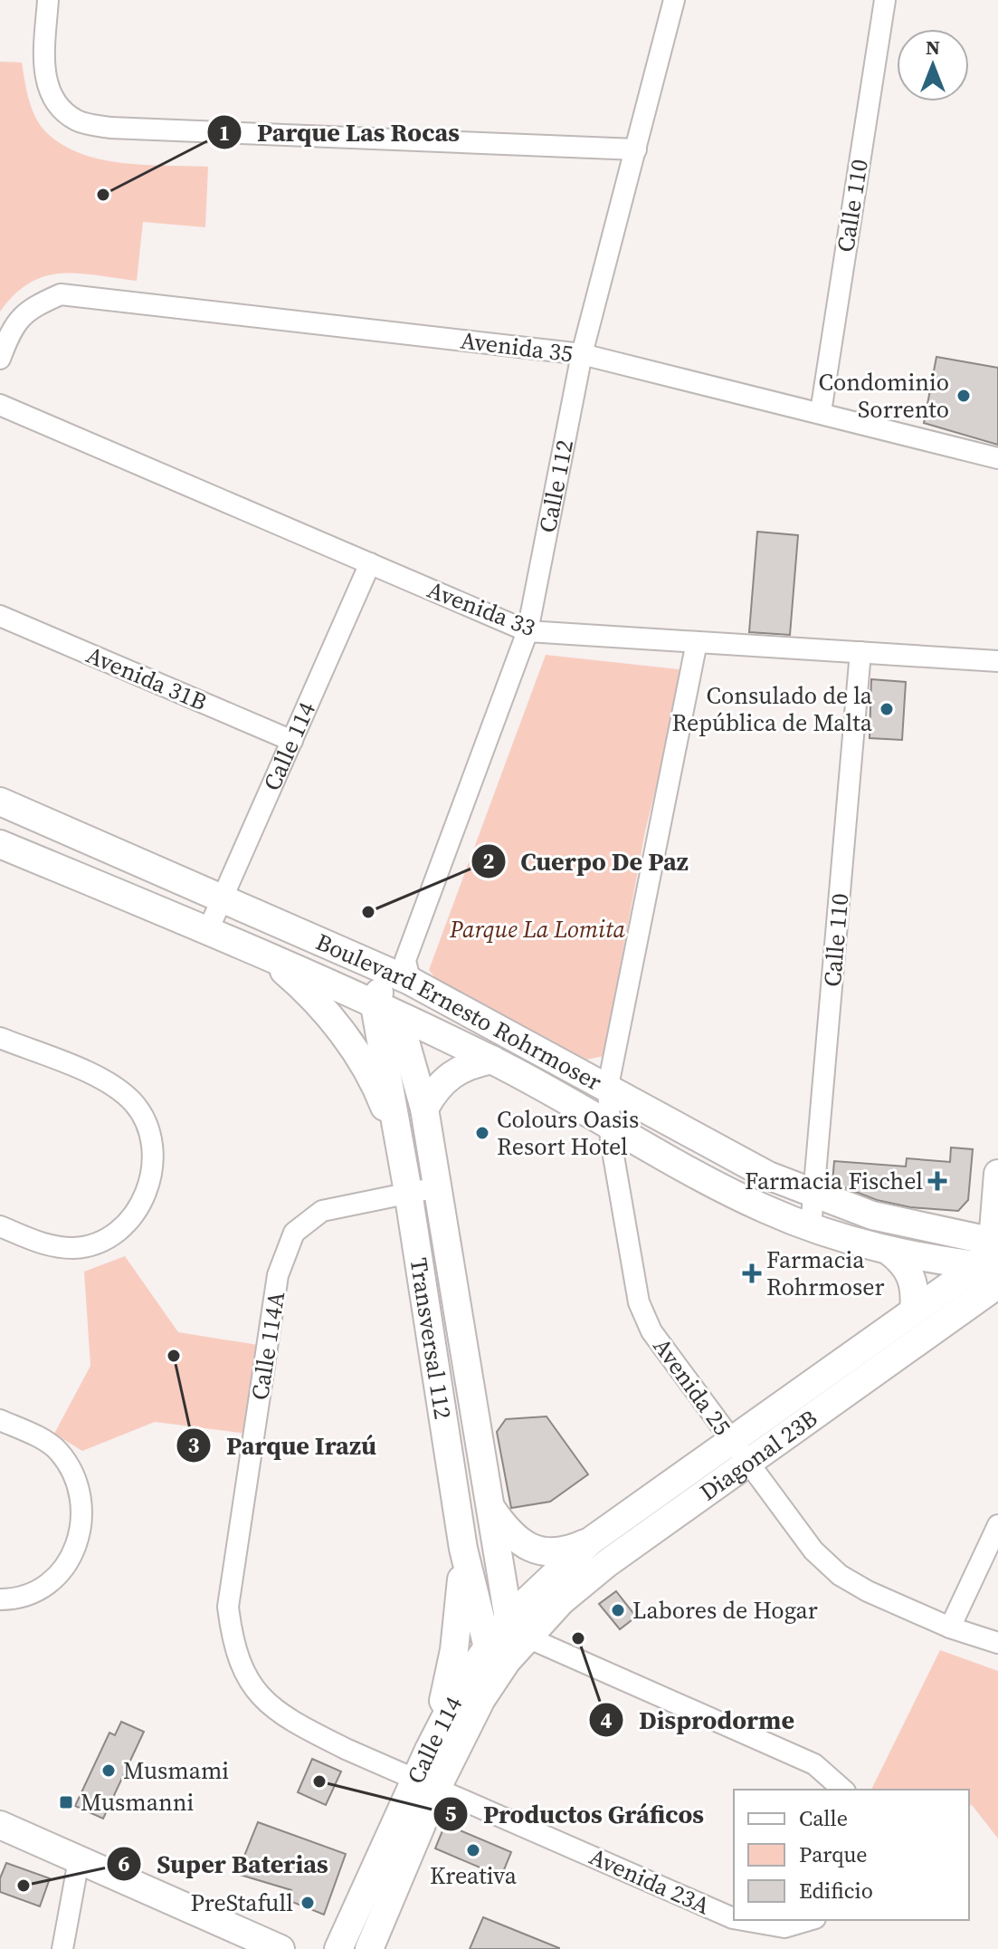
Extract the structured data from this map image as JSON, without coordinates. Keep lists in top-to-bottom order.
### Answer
{
  "streets": {
    "street": [
      "Calle 110",
      "Avenida 35",
      "Calle 112",
      "Avenida 33",
      "Avenida 31B",
      "Calle 114",
      "Boulevard Ernesto Rohrmoser",
      "Transversal 112",
      "Calle 114A",
      "Avenida 25",
      "Diagonal 23B",
      "Avenida 23A"
    ]
  },
  "crossings": [
    ["Calle 110", "Avenida 35"],
    ["Calle 110", "Avenida 33"],
    ["Calle 110", "Boulevard Ernesto Rohrmoser"],
    ["Avenida 35", "Calle 112"],
    ["Calle 112", "Avenida 33"],
    ["Calle 112", "Boulevard Ernesto Rohrmoser"],
    ["Calle 112", "Transversal 112"],
    ["Avenida 33", "Calle 114"],
    ["Avenida 33", "Avenida 25"],
    ["Avenida 31B", "Calle 114"],
    ["Calle 114", "Boulevard Ernesto Rohrmoser"],
    ["Calle 114", "Transversal 112"],
    ["Calle 114", "Diagonal 23B"],
    ["Calle 114", "Avenida 23A"],
    ["Boulevard Ernesto Rohrmoser", "Transversal 112"],
    ["Boulevard Ernesto Rohrmoser", "Avenida 25"],
    ["Boulevard Ernesto Rohrmoser", "Diagonal 23B"],
    ["Transversal 112", "Calle 114A"],
    ["Transversal 112", "Diagonal 23B"],
    ["Calle 114A", "Avenida 23A"],
    ["Avenida 25", "Diagonal 23B"]
  ],
  "parks": ["Parque La Lomita"],
  "places": {
    "other": [
      "Parque Las Rocas",
      "Condominio Sorrento",
      "Consulado de la República de Malta",
      "Cuerpo De Paz",
      "Colours Oasis Resort Hotel",
      "Parque Irazú",
      "Labores de Hogar",
      "Disprodorme",
      "Musmami",
      "Productos Gráficos",
      "Kreativa",
      "Super Baterias",
      "PreStafull"
    ],
    "health": ["Farmacia Fischel", "Farmacia Rohrmoser"],
    "transit": ["Musmanni"]
  },
  "legend": ["Calle", "Parque", "Edificio"],
  "north": "top"
}
